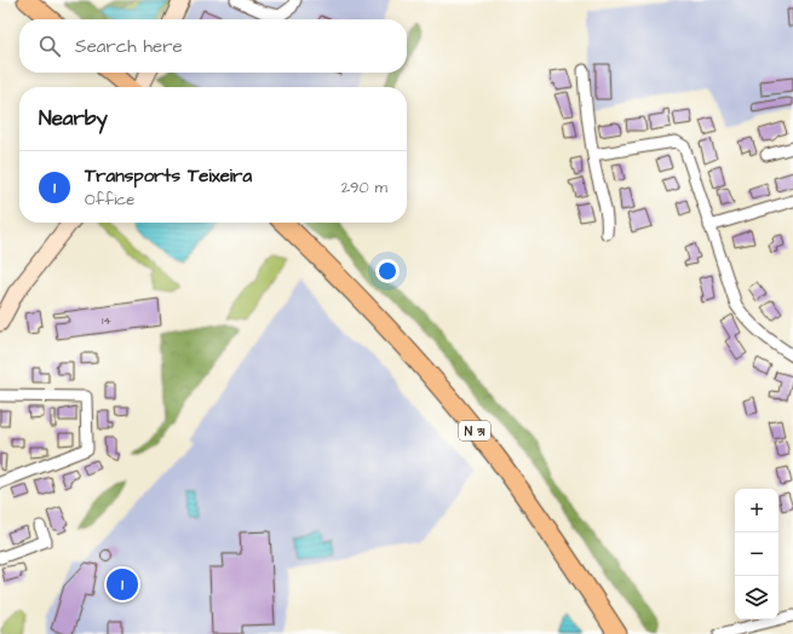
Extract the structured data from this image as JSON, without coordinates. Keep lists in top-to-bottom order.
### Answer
{
  "streets": {
    "main road": ["N 31"]
  },
  "house_numbers": ["14"],
  "page": {
    "search": "Search here",
    "heading": "Nearby",
    "list": [
      {
        "mark": "1",
        "name": "Transports Teixeira",
        "note": "Office",
        "value": "290 m"
      }
    ],
    "map_buttons": ["+", "−"],
    "pins": "1"
  }
}
